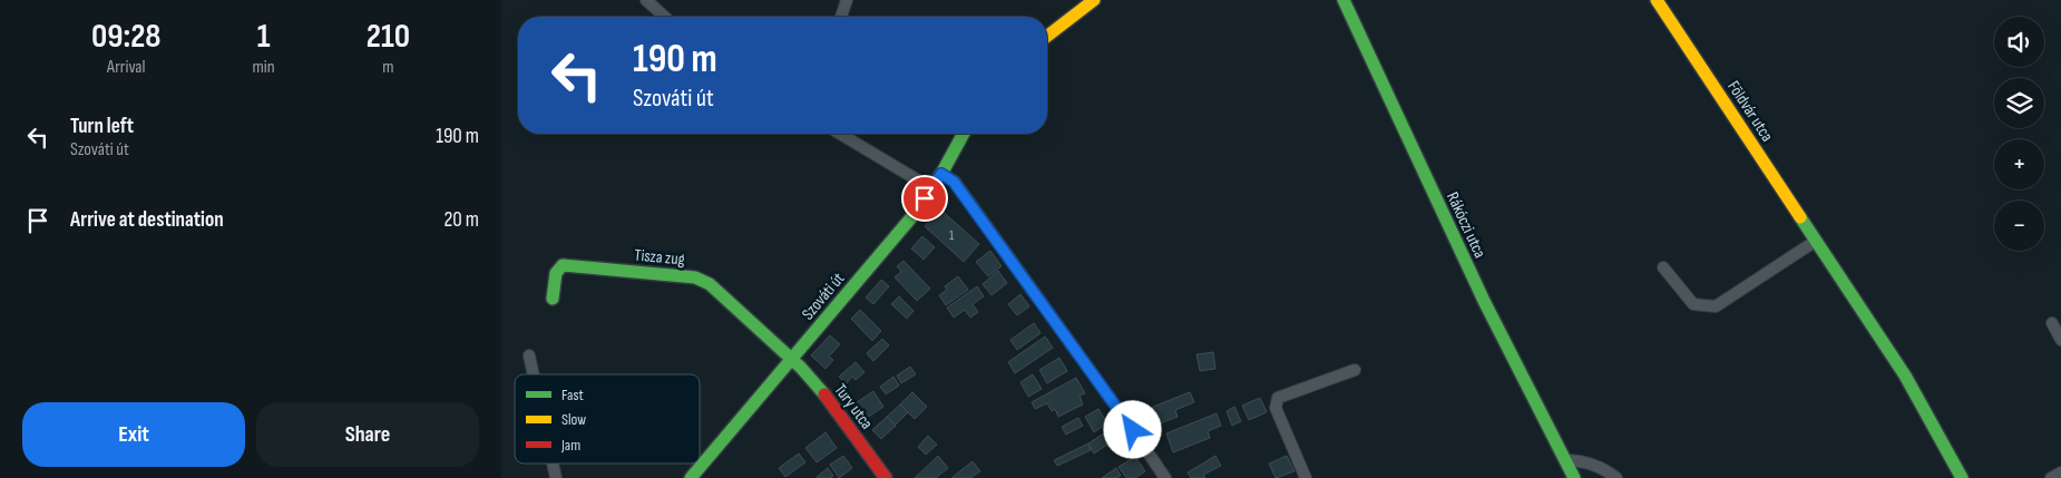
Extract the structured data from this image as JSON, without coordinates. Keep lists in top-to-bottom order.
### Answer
{
  "streets": {
    "street": [
      "Földvár utca",
      "Rákóczi utca",
      "Tisza zug",
      "Szováti út",
      "Tury utca"
    ]
  },
  "crossings": [
    ["Tisza zug", "Szováti út"],
    ["Tisza zug", "Tury utca"],
    ["Szováti út", "Tury utca"]
  ],
  "house_numbers": ["1"],
  "legend": ["Fast", "Slow", "Jam"],
  "page": {
    "eta": [
      "09:28",
      "Arrival",
      "1",
      "min",
      "210",
      "m"
    ],
    "map_buttons": ["+", "−"],
    "turn": ["190 m", "Szováti út"],
    "list": [
      {
        "name": "Turn left",
        "note": "Szováti út",
        "value": "190 m"
      },
      {
        "name": "Arrive at destination",
        "value": "20 m"
      }
    ],
    "buttons": ["Exit", "Share"]
  }
}
